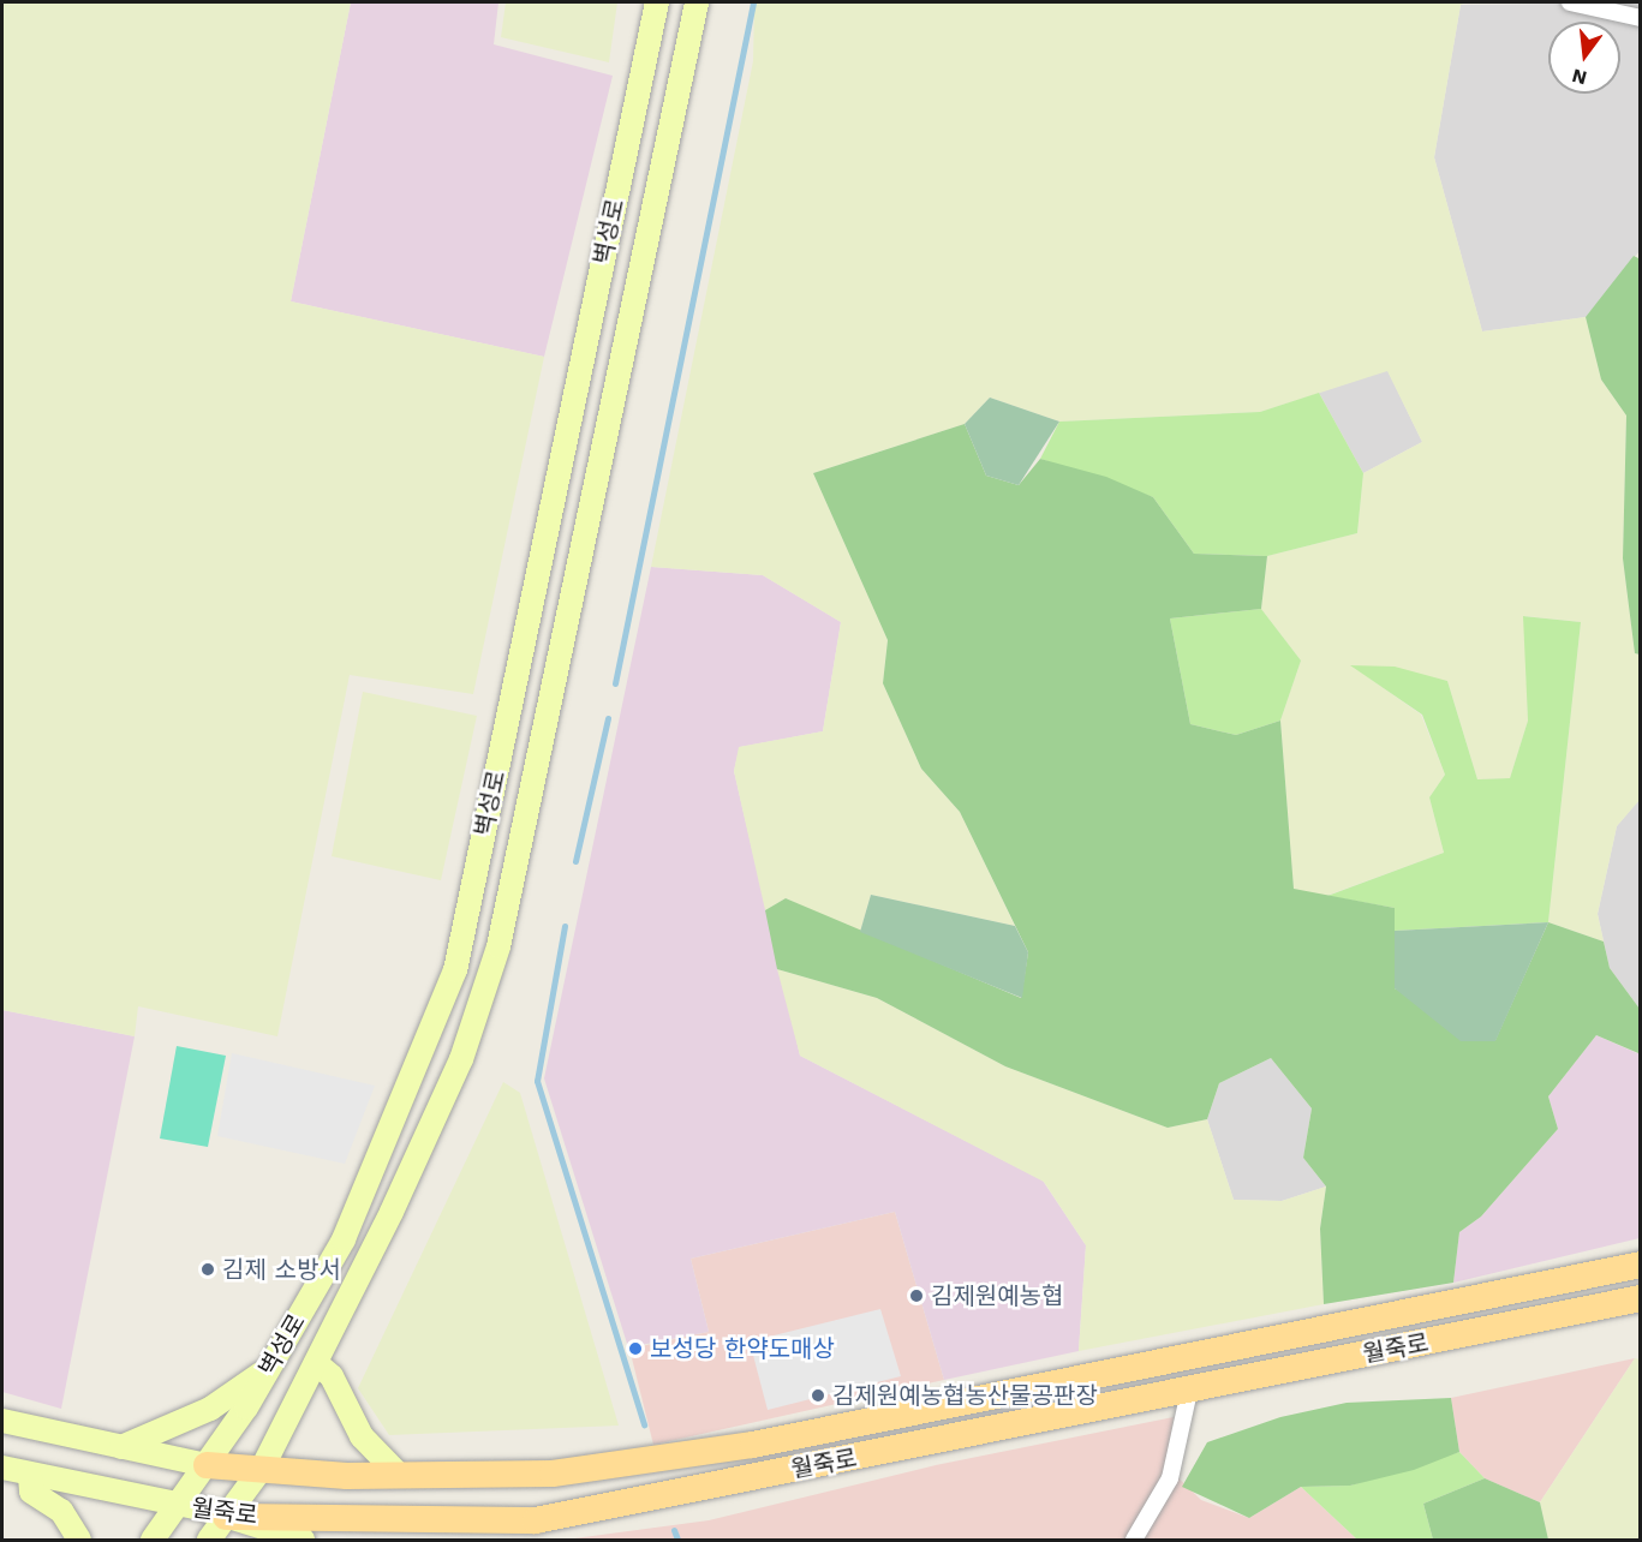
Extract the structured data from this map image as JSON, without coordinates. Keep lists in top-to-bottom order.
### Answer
{
  "streets": {
    "main road": ["벽성로", "월죽로"]
  },
  "crossings": [
    ["벽성로", "월죽로"]
  ],
  "places": [
    "김제 소방서",
    "김제원예농협",
    "보성당 한약도매상",
    "김제원예농협농산물공판장"
  ],
  "north": "bottom"
}
